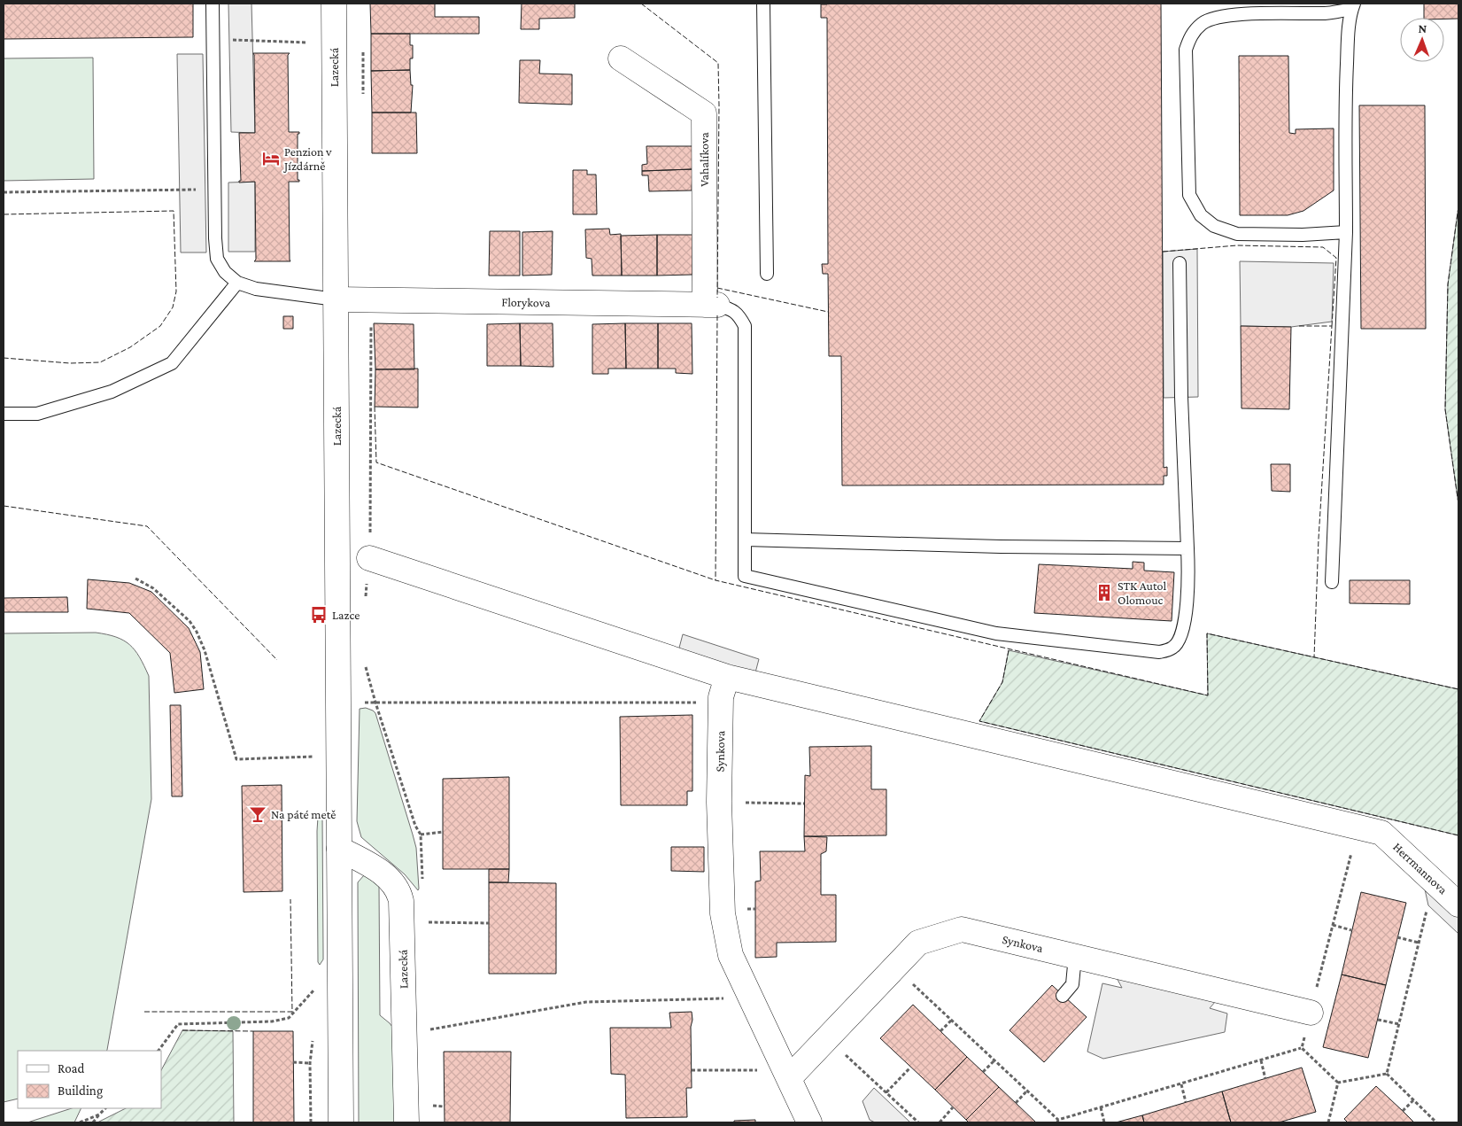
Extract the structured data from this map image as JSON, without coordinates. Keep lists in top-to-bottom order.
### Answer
{
  "streets": {
    "street": [
      "Lazecká",
      "Vahalíkova",
      "Florykova",
      "Synkova",
      "Herrmannova"
    ]
  },
  "crossings": [
    ["Lazecká", "Florykova"],
    ["Vahalíkova", "Florykova"]
  ],
  "places": {
    "hotel": ["Penzion v Jízdárně"],
    "building": ["STK Autol Olomouc"],
    "bus stop": ["Lazce"],
    "bar": ["Na páté metě"]
  },
  "legend": ["Road", "Building"],
  "north": "top"
}
